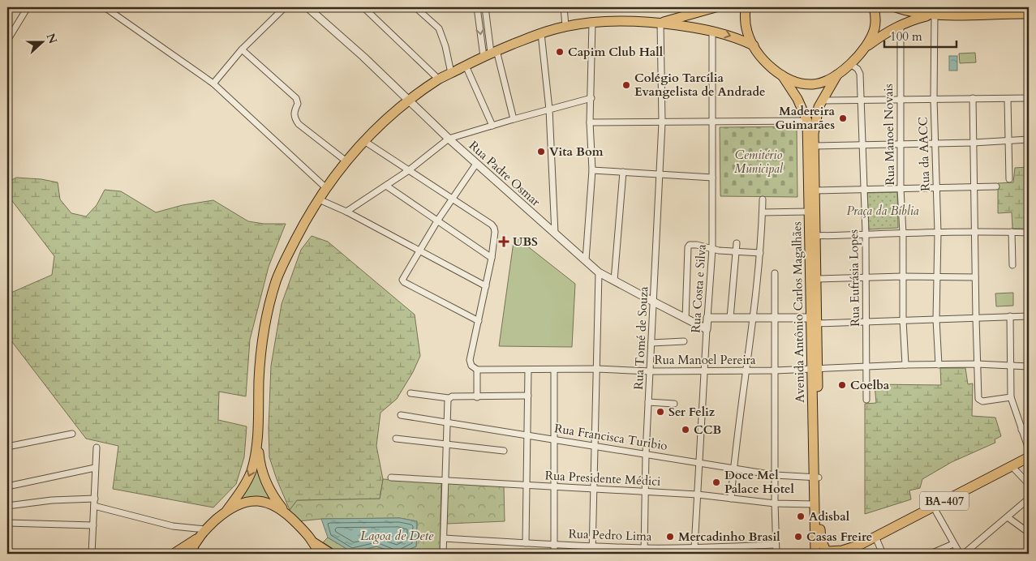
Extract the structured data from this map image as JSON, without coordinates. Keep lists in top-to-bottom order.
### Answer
{
  "streets": {
    "main road": ["Avenida Antônio Carlos Magalhães", "BA-407"],
    "street": [
      "Rua Manoel Novais",
      "Rua da AACC",
      "Rua Padre Osmar",
      "Rua Eufrásia Lopes",
      "Rua Costa e Silva",
      "Rua Tomé de Souza",
      "Rua Manoel Pereira",
      "Rua Francisca Turibio",
      "Rua Presidente Médici",
      "Rua Pedro Lima"
    ]
  },
  "crossings": [
    ["Rua Manoel Novais", "Rua Manoel Pereira"],
    ["Rua da AACC", "Rua Manoel Pereira"],
    ["Rua Padre Osmar", "Rua Costa e Silva"],
    ["Rua Padre Osmar", "Rua Tomé de Souza"],
    ["Rua Eufrásia Lopes", "Rua Manoel Pereira"],
    ["Rua Costa e Silva", "Rua Manoel Pereira"],
    ["Rua Costa e Silva", "Rua Francisca Turibio"],
    ["Rua Costa e Silva", "Rua Presidente Médici"],
    ["Rua Costa e Silva", "Rua Pedro Lima"],
    ["Avenida Antônio Carlos Magalhães", "Rua Manoel Pereira"],
    ["Avenida Antônio Carlos Magalhães", "Rua Francisca Turibio"],
    ["Avenida Antônio Carlos Magalhães", "Rua Presidente Médici"],
    ["Rua Tomé de Souza", "Rua Manoel Pereira"],
    ["Rua Tomé de Souza", "Rua Francisca Turibio"],
    ["Rua Tomé de Souza", "Rua Presidente Médici"],
    ["Rua Tomé de Souza", "Rua Pedro Lima"]
  ],
  "water": ["Lagoa de Dete"],
  "parks": ["Cemitério Municipal", "Praça da Bíblia"],
  "places": {
    "other": [
      "Capim Club Hall",
      "Colégio Tarcília Evangelista de Andrade",
      "Madereira Guimarães",
      "Vita Bom",
      "Coelba",
      "Ser Feliz",
      "CCB",
      "Doce Mel Palace Hotel",
      "Adisbal",
      "Mercadinho Brasil",
      "Casas Freire"
    ],
    "health": ["UBS"]
  },
  "scale_bar": "100 m",
  "north": "right"
}
